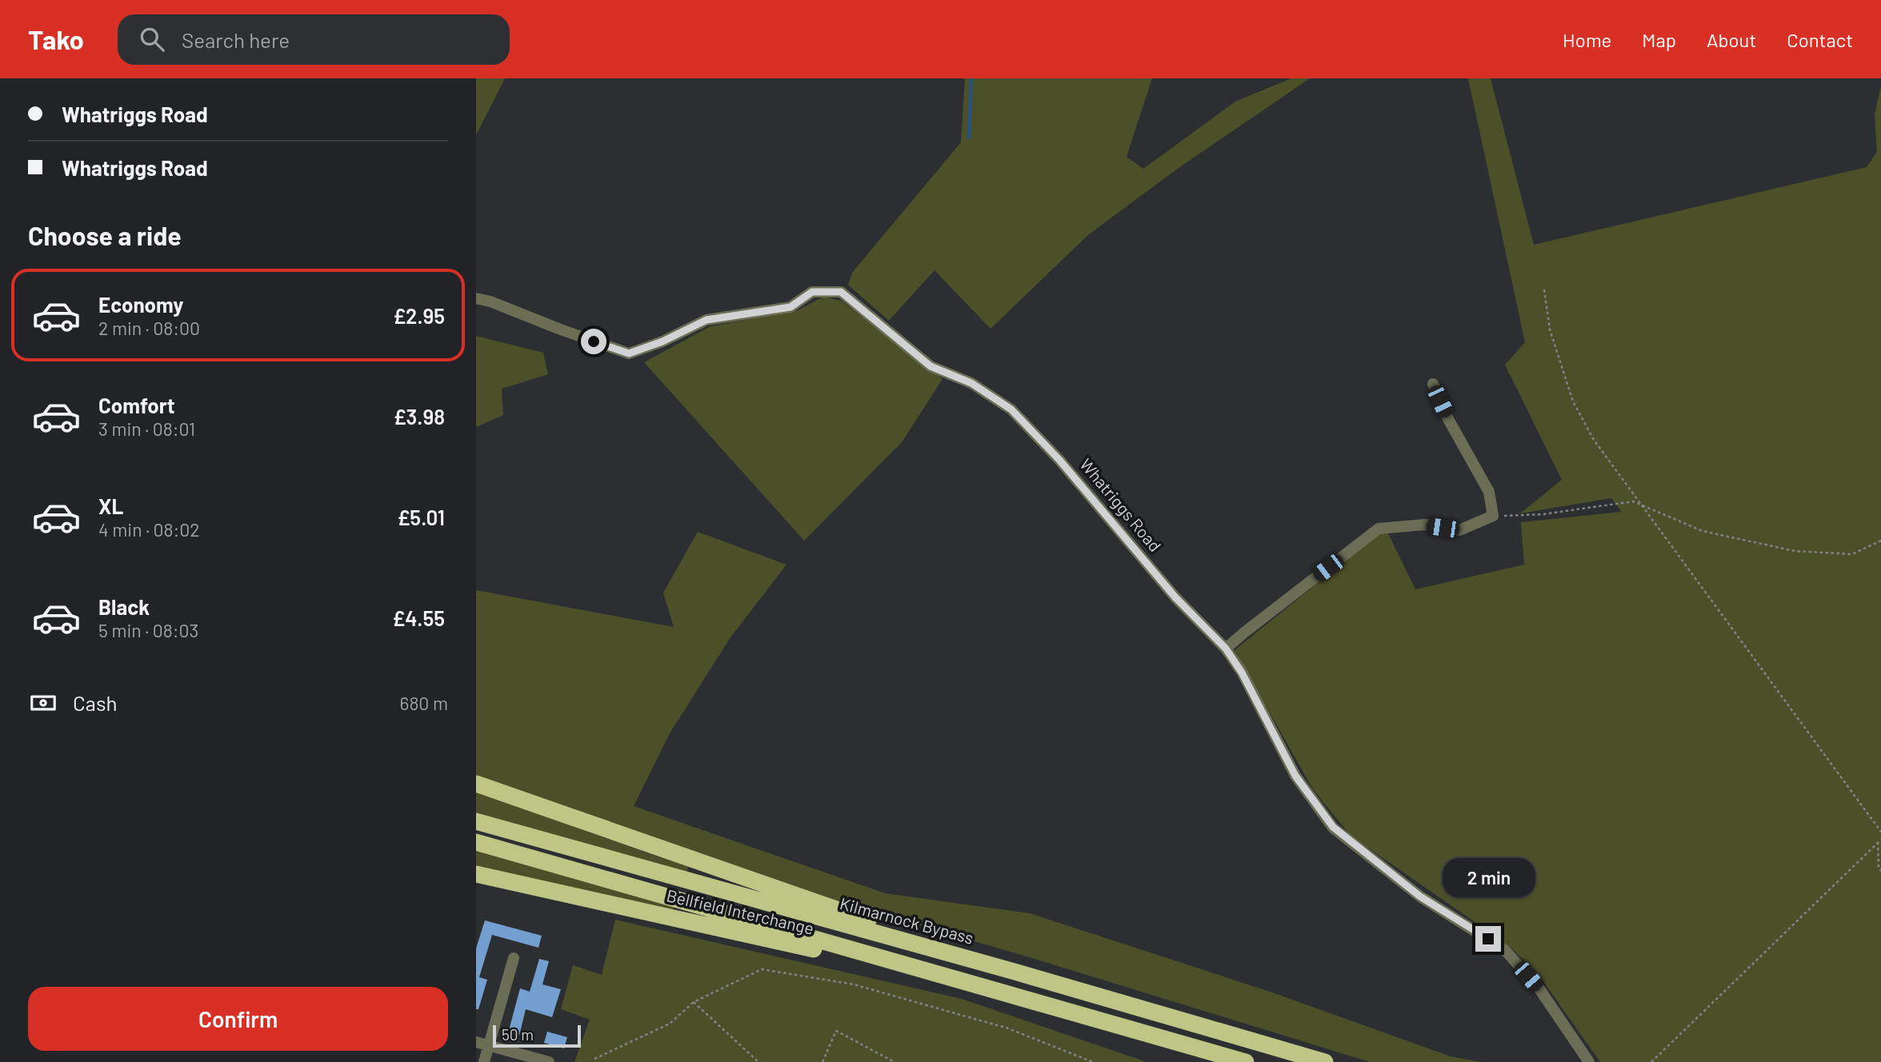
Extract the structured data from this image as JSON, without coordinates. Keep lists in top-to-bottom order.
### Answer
{
  "streets": {
    "highway": ["Bellfield Interchange", "Kilmarnock Bypass"],
    "street": ["Whatriggs Road"]
  },
  "scale_bar": "50 m",
  "page": {
    "header": "Tako",
    "search": "Search here",
    "nav": [
      "Home",
      "Map",
      "About",
      "Contact"
    ],
    "banner": ["Whatriggs Road", "Whatriggs Road"],
    "heading": "Choose a ride",
    "list": [
      {
        "name": "Economy",
        "note": "2 min · 08:00",
        "value": "£2.95"
      },
      {
        "name": "Comfort",
        "note": "3 min · 08:01",
        "value": "£3.98"
      },
      {
        "name": "XL",
        "note": "4 min · 08:02",
        "value": "£5.01"
      },
      {
        "name": "Black",
        "note": "5 min · 08:03",
        "value": "£4.55"
      }
    ],
    "pay": ["Cash", "680 m"],
    "bubble": "2 min",
    "buttons": "Confirm",
    "scale": "50 m"
  }
}
